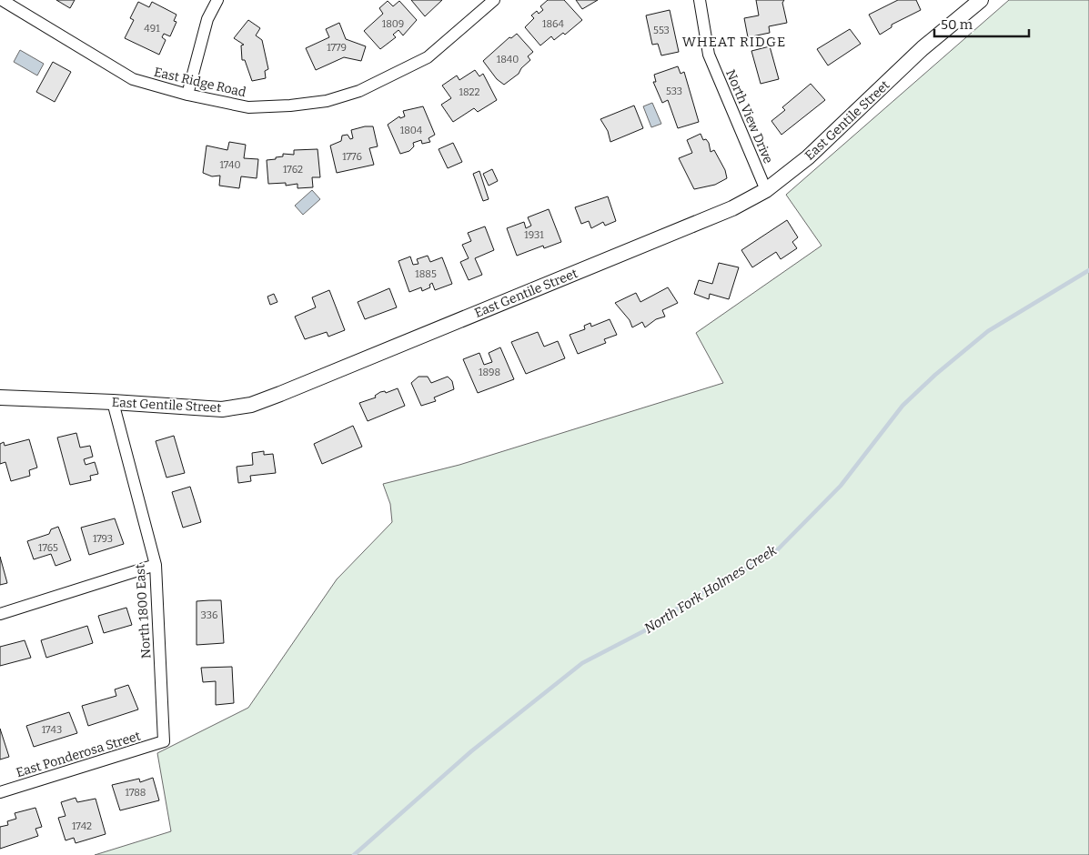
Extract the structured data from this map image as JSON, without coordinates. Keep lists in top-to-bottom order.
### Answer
{
  "streets": {
    "street": [
      "East Ridge Road",
      "North View Drive",
      "East Gentile Street",
      "North 1800 East",
      "East Ponderosa Street"
    ]
  },
  "crossings": [
    ["North View Drive", "East Gentile Street"],
    ["East Gentile Street", "North 1800 East"],
    ["North 1800 East", "East Ponderosa Street"]
  ],
  "districts": ["WHEAT RIDGE"],
  "water": ["North Fork Holmes Creek"],
  "house_numbers": [
    "1809",
    "1864",
    "491",
    "553",
    "1779",
    "1840",
    "533",
    "1822",
    "1804",
    "1776",
    "1740",
    "1762",
    "1931",
    "1885",
    "1898",
    "1793",
    "1765",
    "336",
    "1743",
    "1788",
    "1742"
  ],
  "scale_bar": "50 m"
}
